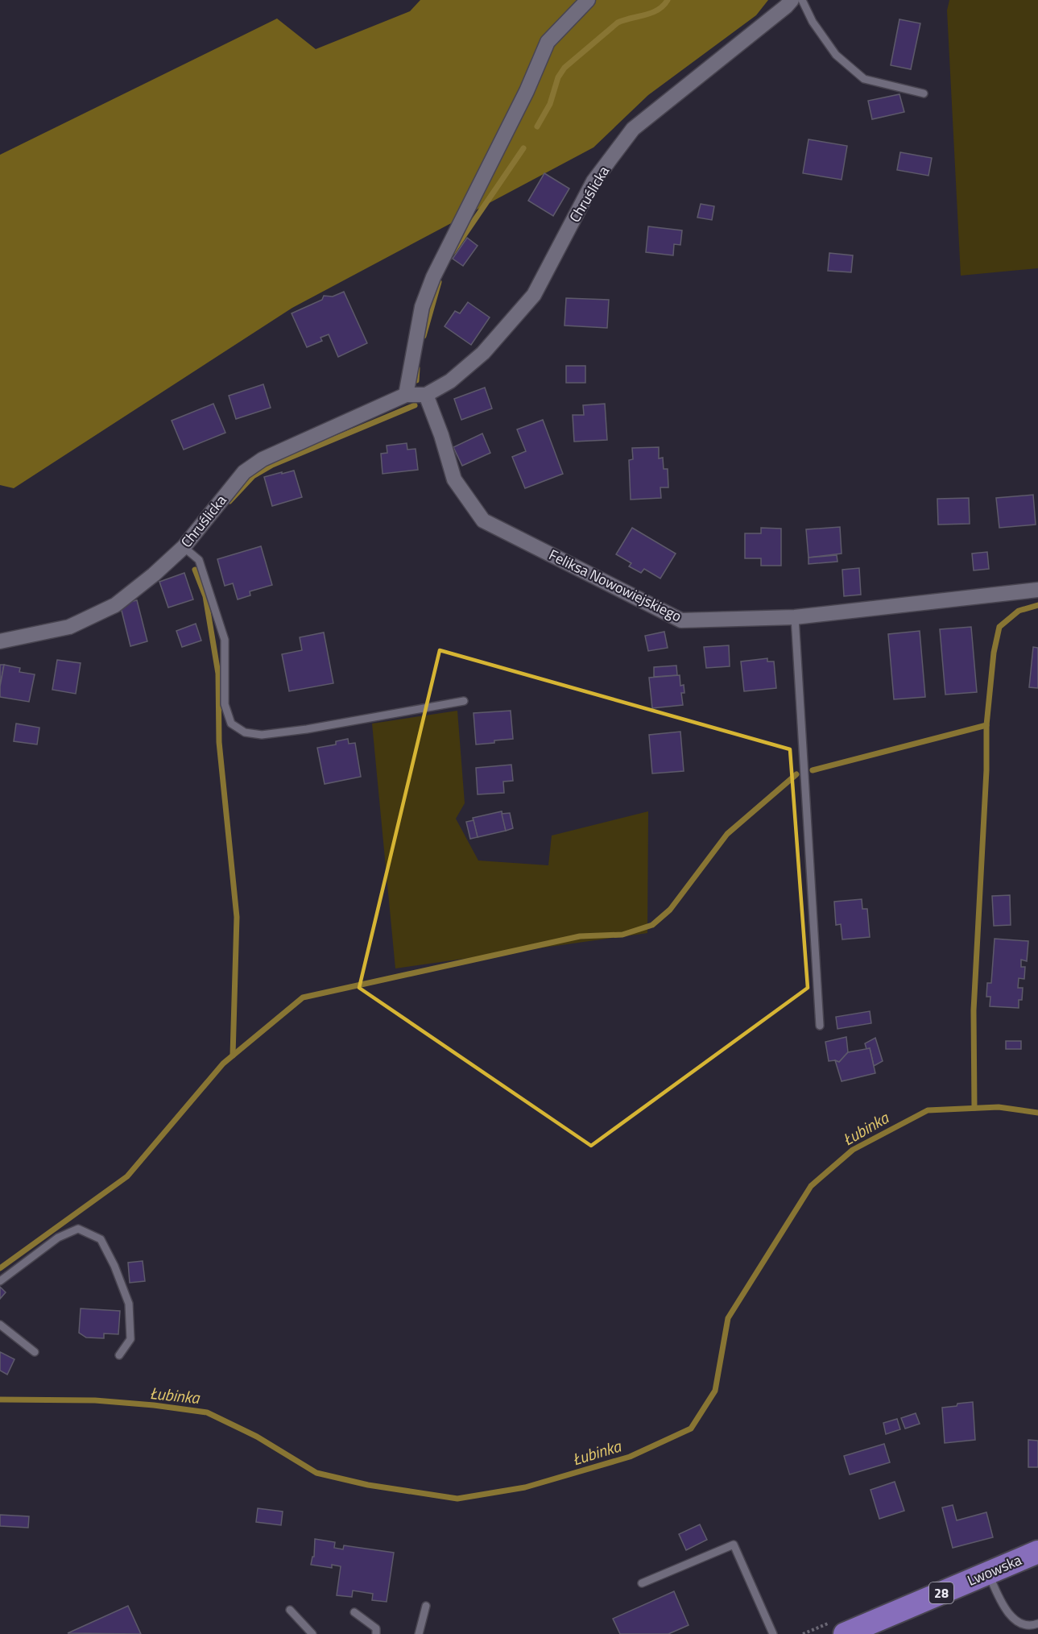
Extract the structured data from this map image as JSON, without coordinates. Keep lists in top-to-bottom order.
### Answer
{
  "streets": {
    "main road": ["Lwowska", "28"],
    "street": ["Chruślicka", "Feliksa Nowowiejskiego"]
  },
  "crossings": [
    ["Chruślicka", "Feliksa Nowowiejskiego"]
  ],
  "water": ["Łubinka"]
}
